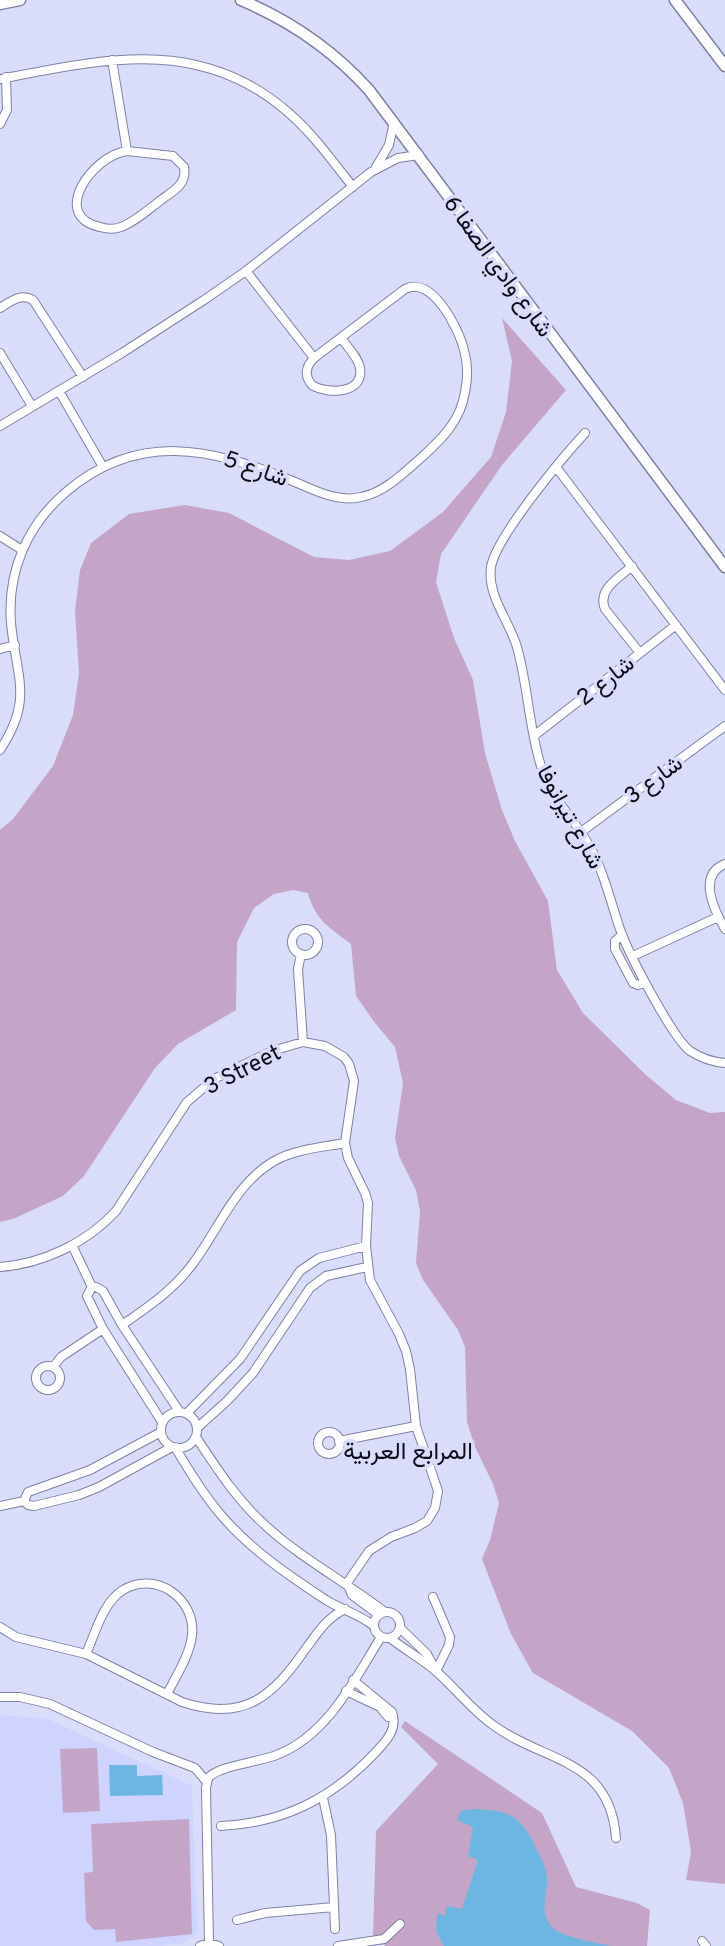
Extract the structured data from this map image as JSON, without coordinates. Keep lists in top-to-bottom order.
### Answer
{
  "streets": {
    "main road": ["شارع وادي الصفا 6"],
    "street": [
      "شارع 5",
      "شارع 2",
      "شارع 3",
      "شارع تيرانوفا",
      "3 Street"
    ]
  },
  "crossings": [
    ["شارع 2", "شارع تيرانوفا"],
    ["شارع 3", "شارع تيرانوفا"]
  ],
  "districts": ["المرابع العربية"]
}
